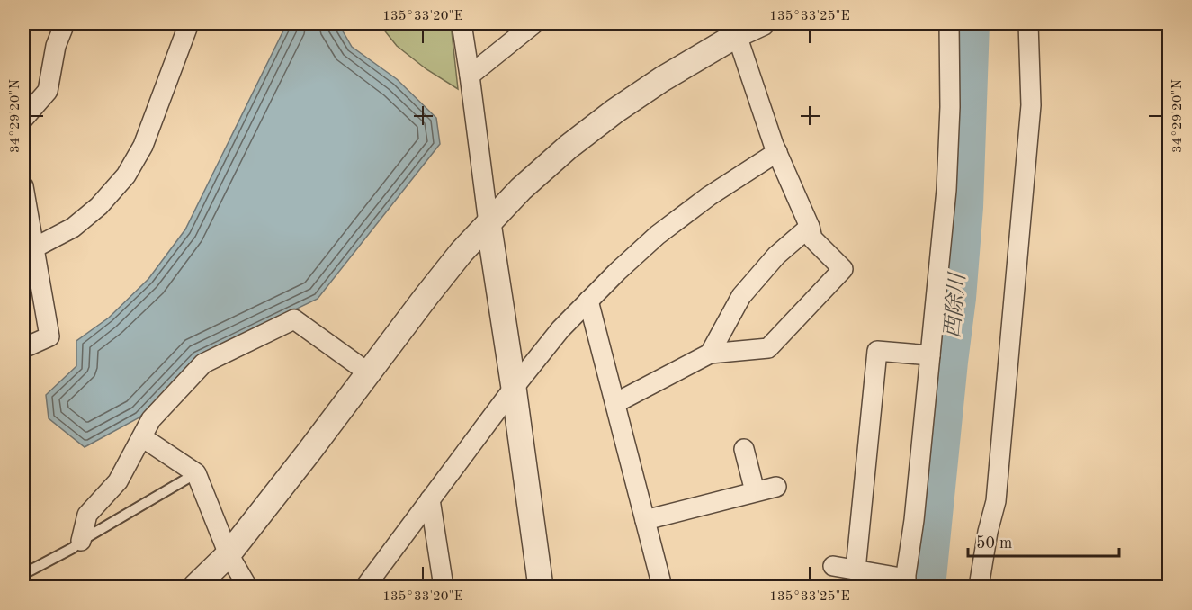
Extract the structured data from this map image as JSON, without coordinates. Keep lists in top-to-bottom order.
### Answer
{
  "water": ["西除川"],
  "scale_bar": "50 m",
  "coordinates": ["135°33'20\"E", "135°33'25\"E", "34°29'20\"N"]
}
